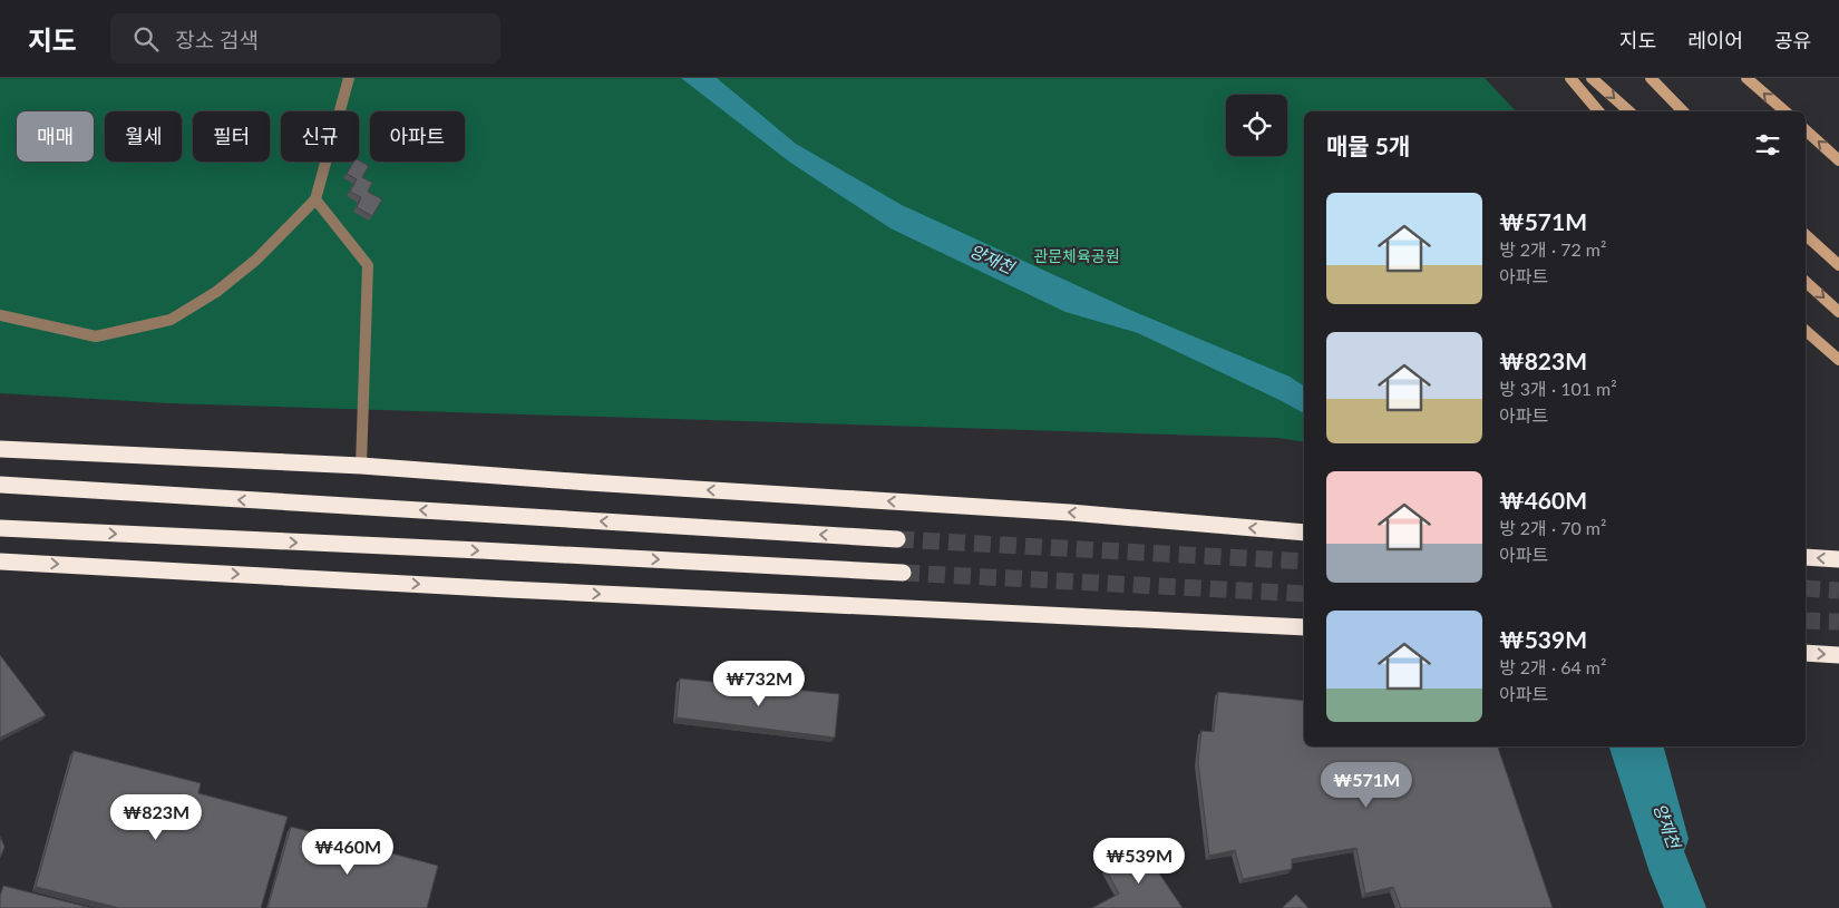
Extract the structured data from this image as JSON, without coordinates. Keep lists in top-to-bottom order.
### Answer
{
  "water": ["양재천"],
  "parks": ["관문체육공원"],
  "page": {
    "header": "지도",
    "search": "장소 검색",
    "nav": ["지도", "레이어", "공유"],
    "chip": [
      "매매",
      "월세",
      "필터",
      "신규",
      "아파트"
    ],
    "heading": "매물 5개",
    "list": [
      {
        "name": "₩571M",
        "note": "방 2개 · 72 m² · 아파트"
      },
      {
        "name": "₩823M",
        "note": "방 3개 · 101 m² · 아파트"
      },
      {
        "name": "₩460M",
        "note": "방 2개 · 70 m² · 아파트"
      },
      {
        "name": "₩539M",
        "note": "방 2개 · 64 m² · 아파트"
      }
    ],
    "price": [
      "₩732M",
      "₩571M",
      "₩823M",
      "₩460M",
      "₩539M"
    ]
  }
}
